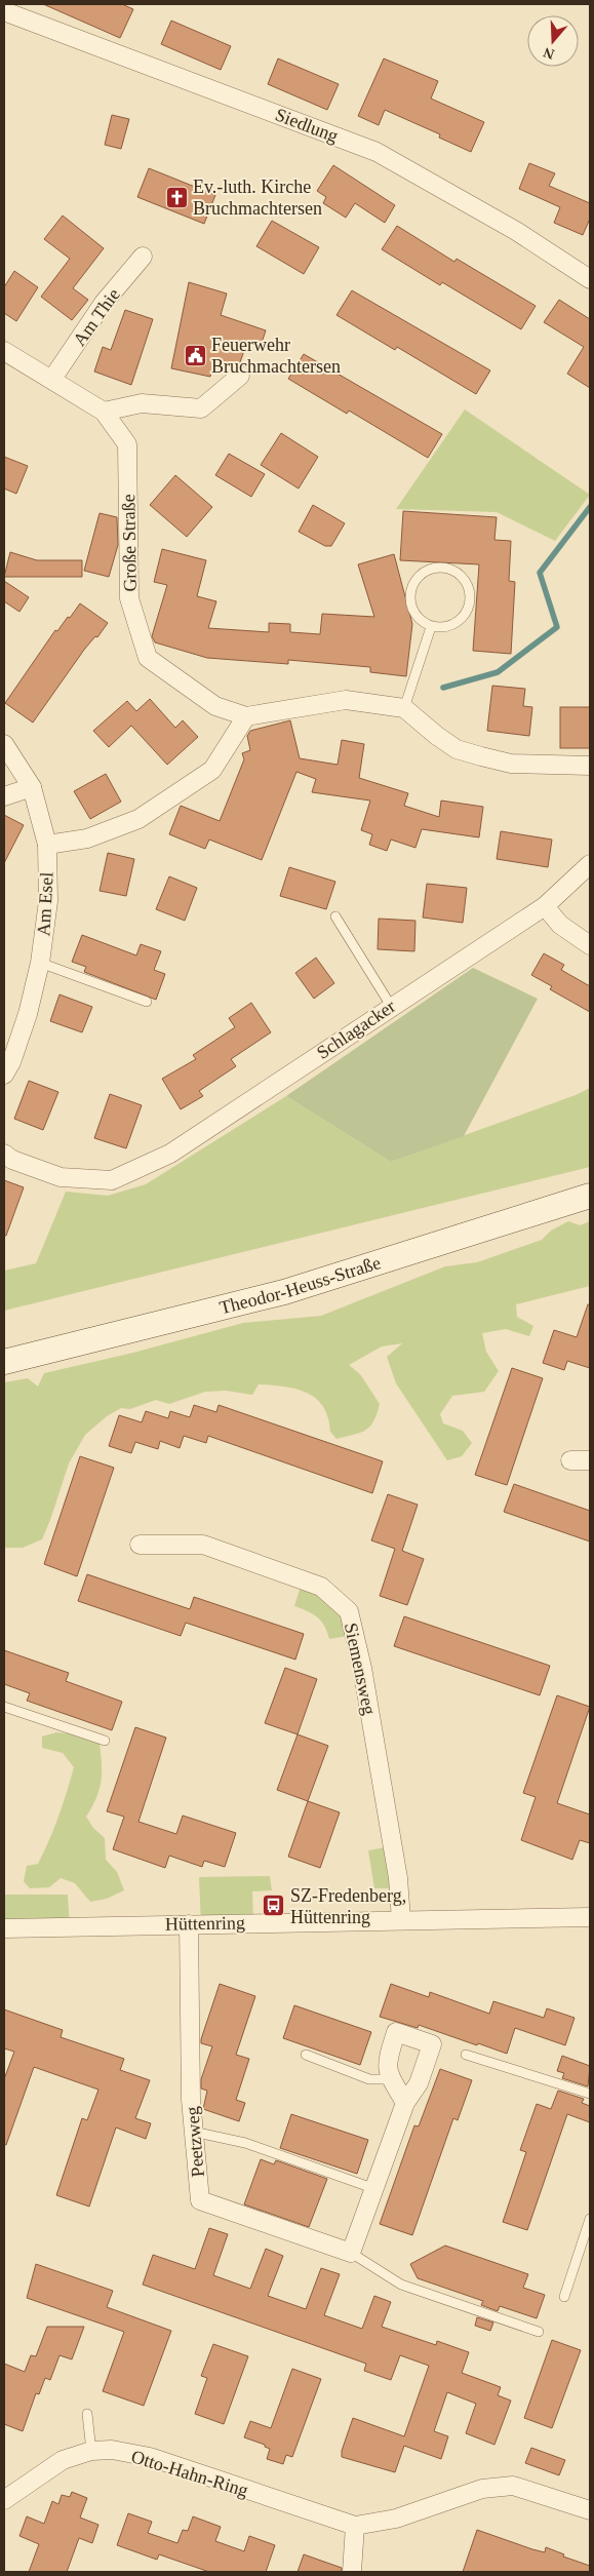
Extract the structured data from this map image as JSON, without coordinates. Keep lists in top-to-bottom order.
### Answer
{
  "streets": {
    "street": [
      "Siedlung",
      "Am Thie",
      "Große Straße",
      "Am Esel",
      "Schlagacker",
      "Theodor-Heuss-Straße",
      "Siemensweg",
      "Hüttenring",
      "Peetzweg",
      "Otto-Hahn-Ring"
    ]
  },
  "crossings": [
    ["Am Thie", "Große Straße"],
    ["Siemensweg", "Hüttenring"],
    ["Hüttenring", "Peetzweg"]
  ],
  "places": {
    "church": ["Ev.-luth. Kirche Bruchmachtersen"],
    "public building": ["Feuerwehr Bruchmachtersen"],
    "bus stop": ["SZ-Fredenberg, Hüttenring"]
  },
  "north": "bottom"
}
